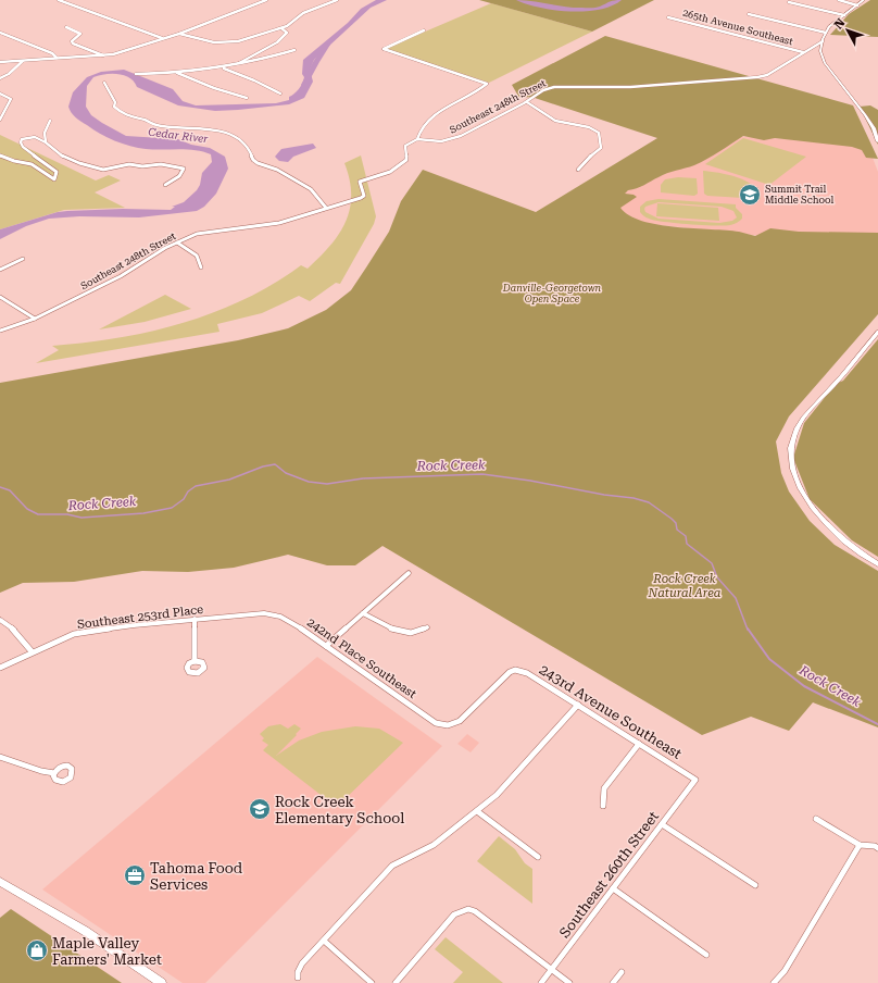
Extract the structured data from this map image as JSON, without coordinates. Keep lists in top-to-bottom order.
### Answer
{
  "streets": {
    "street": [
      "265th Avenue Southeast",
      "Southeast 248th Street",
      "Southeast 253rd Place",
      "242nd Place Southeast",
      "243rd Avenue Southeast",
      "Southeast 260th Street"
    ]
  },
  "crossings": [
    ["265th Avenue Southeast", "Southeast 248th Street"],
    ["Southeast 253rd Place", "242nd Place Southeast"],
    ["242nd Place Southeast", "243rd Avenue Southeast"],
    ["243rd Avenue Southeast", "Southeast 260th Street"]
  ],
  "water": ["Cedar River", "Rock Creek"],
  "parks": ["Danville-Georgetown Open Space", "Rock Creek Natural Area"],
  "places": {
    "school or university": ["Summit Trail Middle School", "Rock Creek Elementary School"],
    "office": ["Tahoma Food Services"],
    "shop": ["Maple Valley Farmers' Market"]
  },
  "north": "top left"
}
